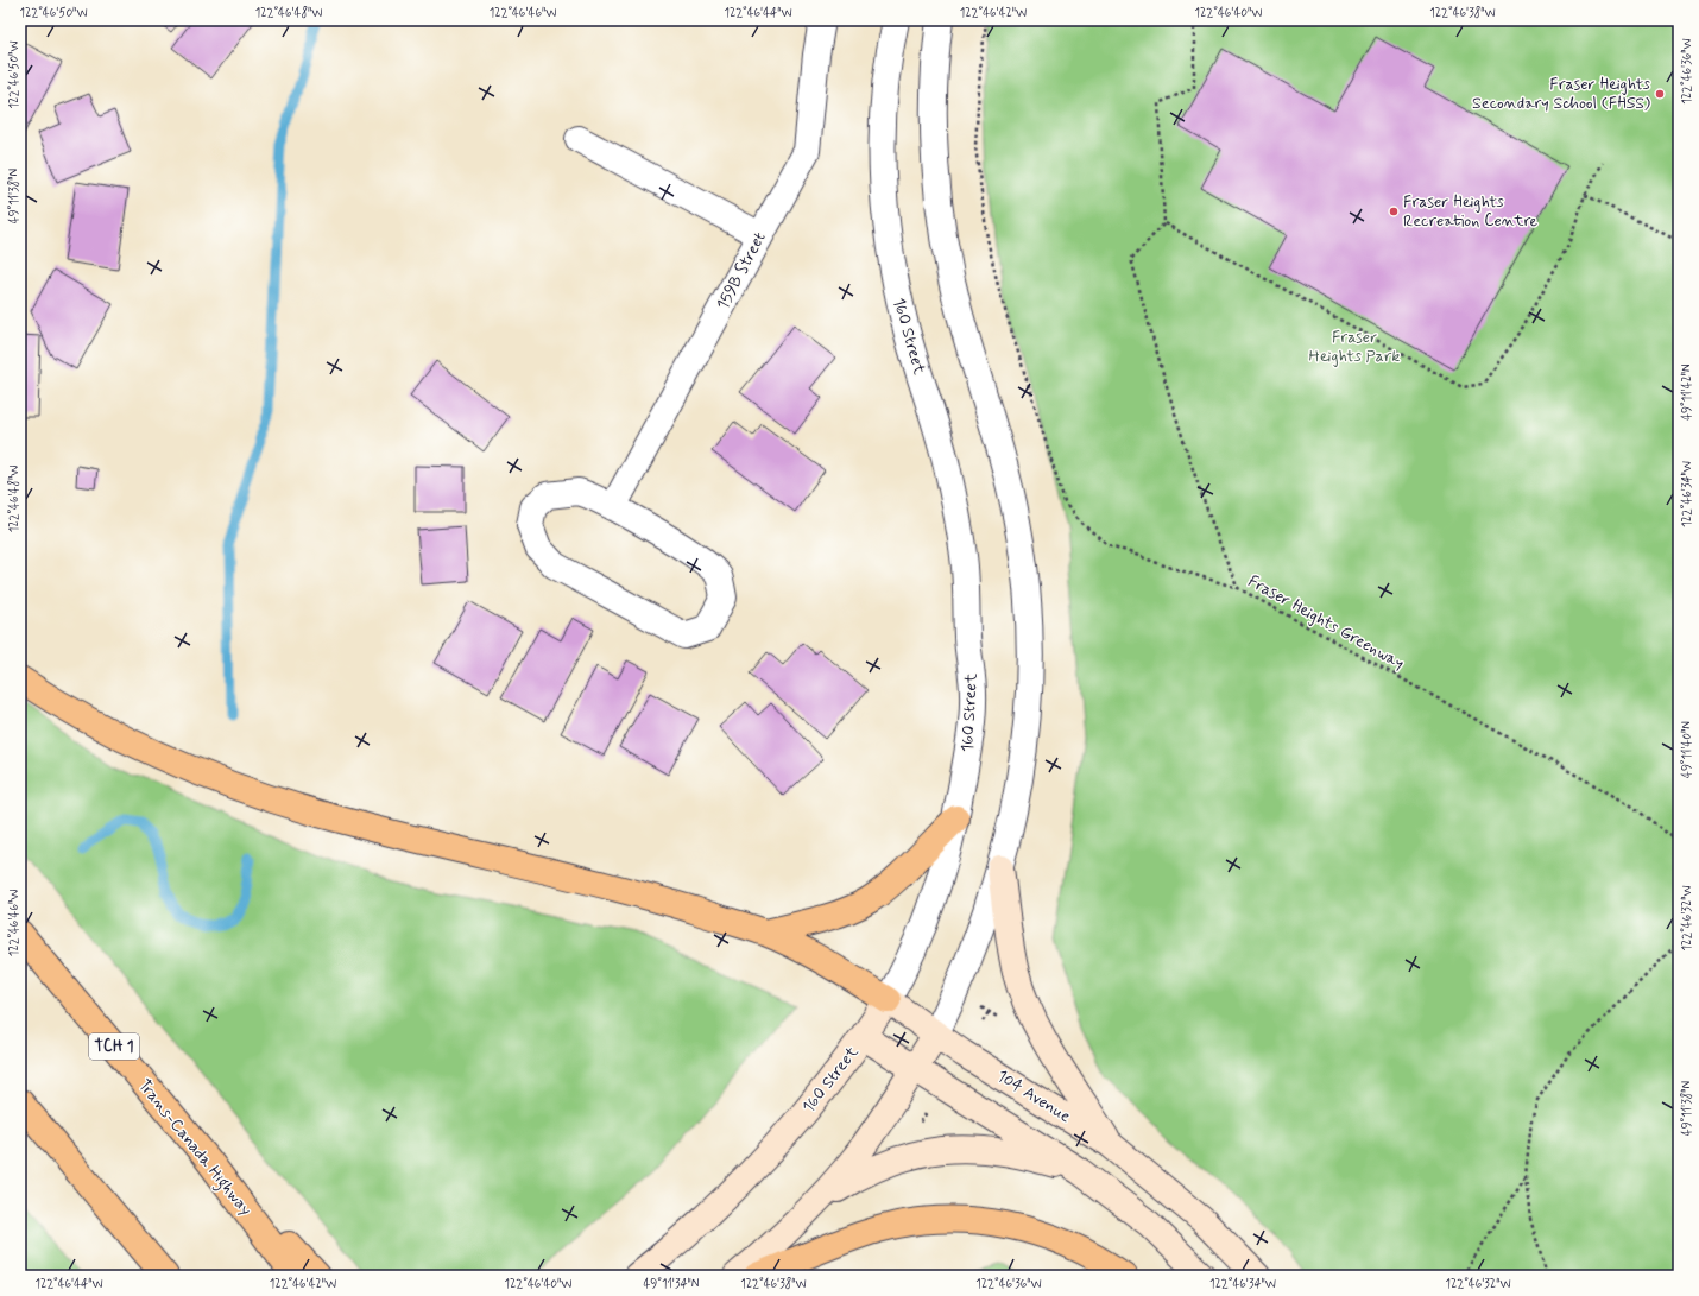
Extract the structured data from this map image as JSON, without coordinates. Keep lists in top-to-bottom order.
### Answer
{
  "streets": {
    "highway": ["TCH 1", "Trans-Canada Highway"],
    "main road": ["160 Street", "104 Avenue"],
    "street": ["159B Street"],
    "path": ["Fraser Heights Greenway"]
  },
  "crossings": [
    ["160 Street", "104 Avenue"]
  ],
  "parks": ["Fraser Heights Park"],
  "places": ["Fraser Heights Secondary School (FHSS)", "Fraser Heights Recreation Centre"],
  "coordinates": [
    "122°46'50\"W",
    "122°46'48\"W",
    "122°46'46\"W",
    "122°46'44\"W",
    "122°46'42\"W",
    "122°46'40\"W",
    "122°46'38\"W",
    "122°46'36\"W",
    "49°11'38\"N",
    "49°11'42\"N",
    "122°46'34\"W",
    "49°11'40\"N",
    "122°46'32\"W",
    "49°11'34\"N"
  ]
}
